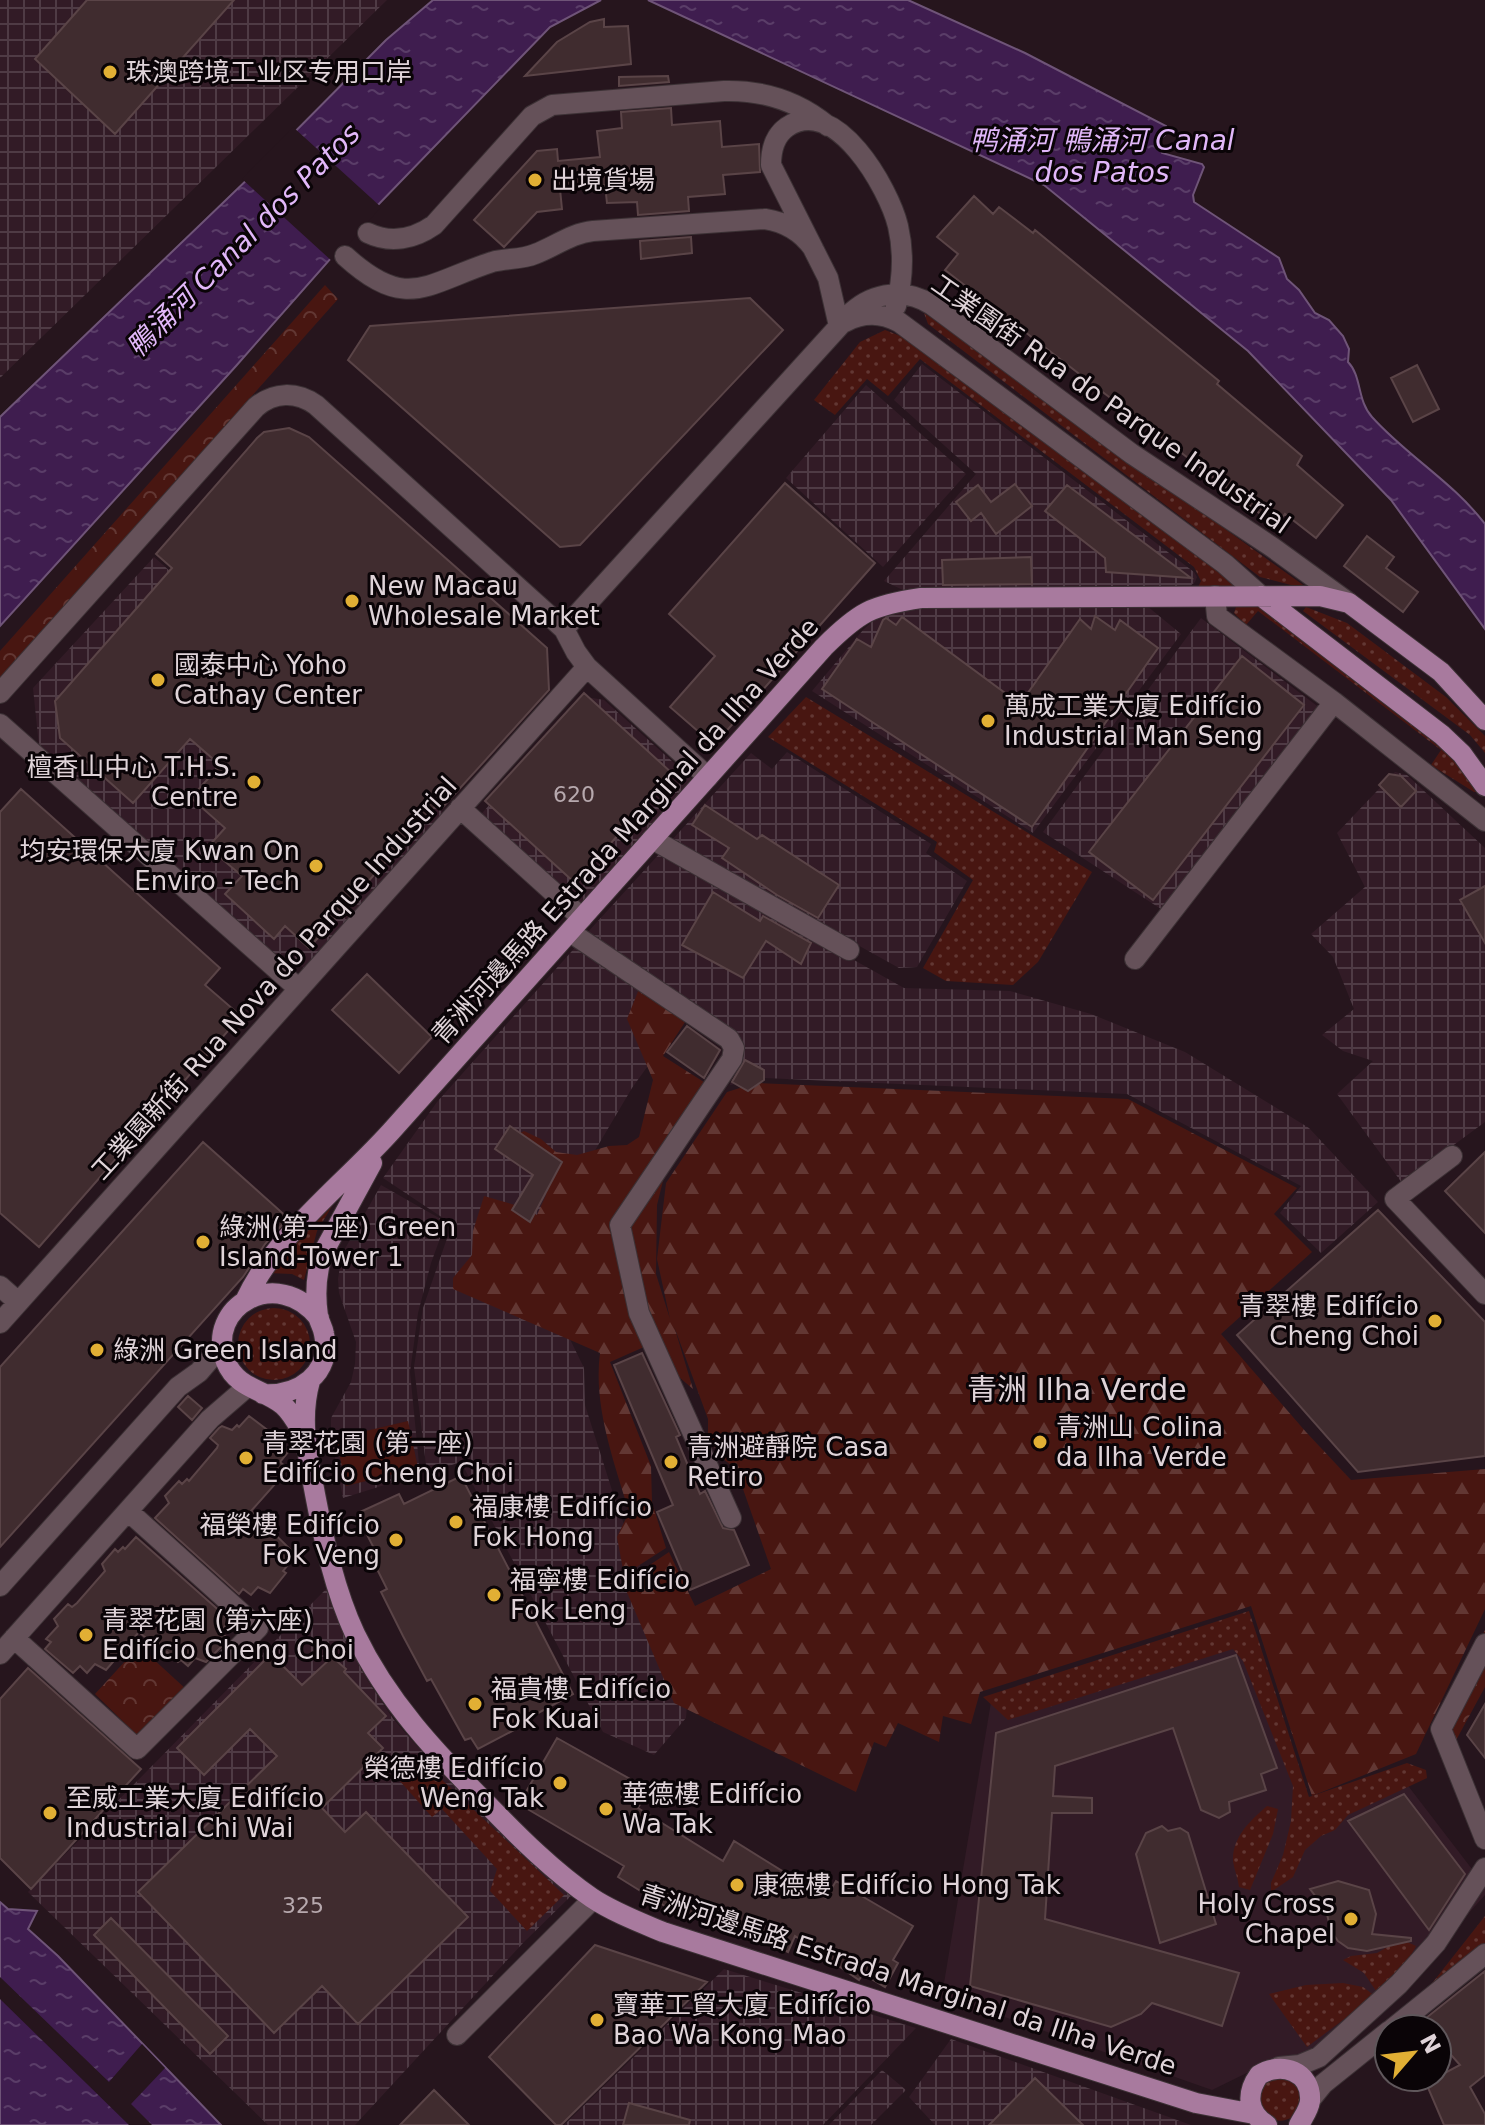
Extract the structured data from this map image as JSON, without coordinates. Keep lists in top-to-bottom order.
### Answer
{
  "streets": {
    "main road": ["青洲河邊馬路 Estrada Marginal da Ilha Verde"],
    "street": ["工業園街 Rua do Parque Industrial", "工業園新街 Rua Nova do Parque Industrial"]
  },
  "crossings": [
    ["工業園街 Rua do Parque Industrial", "青洲河邊馬路 Estrada Marginal da Ilha Verde"]
  ],
  "districts": ["青洲 Ilha Verde"],
  "water": ["鸭涌河 鴨涌河 Canal dos Patos", "鴨涌河 Canal dos Patos"],
  "places": [
    "珠澳跨境工业区专用口岸",
    "出境貨場",
    "New Macau Wholesale Market",
    "國泰中心 Yoho Cathay Center",
    "萬成工業大廈 Edifício Industrial Man Seng",
    "檀香山中心 T.H.S. Centre",
    "均安環保大廈 Kwan On Enviro - Tech",
    "綠洲(第一座) Green Island-Tower 1",
    "青翠樓 Edifício Cheng Choi",
    "綠洲 Green Island",
    "青洲山 Colina da Ilha Verde",
    "青翠花園 (第一座) Edifício Cheng Choi",
    "青洲避靜院 Casa Retiro",
    "福康樓 Edifício Fok Hong",
    "福榮樓 Edifício Fok Veng",
    "福寧樓 Edifício Fok Leng",
    "青翠花園 (第六座) Edifício Cheng Choi",
    "福貴樓 Edifício Fok Kuai",
    "榮德樓 Edifício Weng Tak",
    "華德樓 Edifício Wa Tak",
    "至威工業大廈 Edifício Industrial Chi Wai",
    "康德樓 Edifício Hong Tak",
    "Holy Cross Chapel",
    "寶華工貿大廈 Edifício Bao Wa Kong Mao"
  ],
  "house_numbers": ["620", "325"],
  "north": "top right"
}
